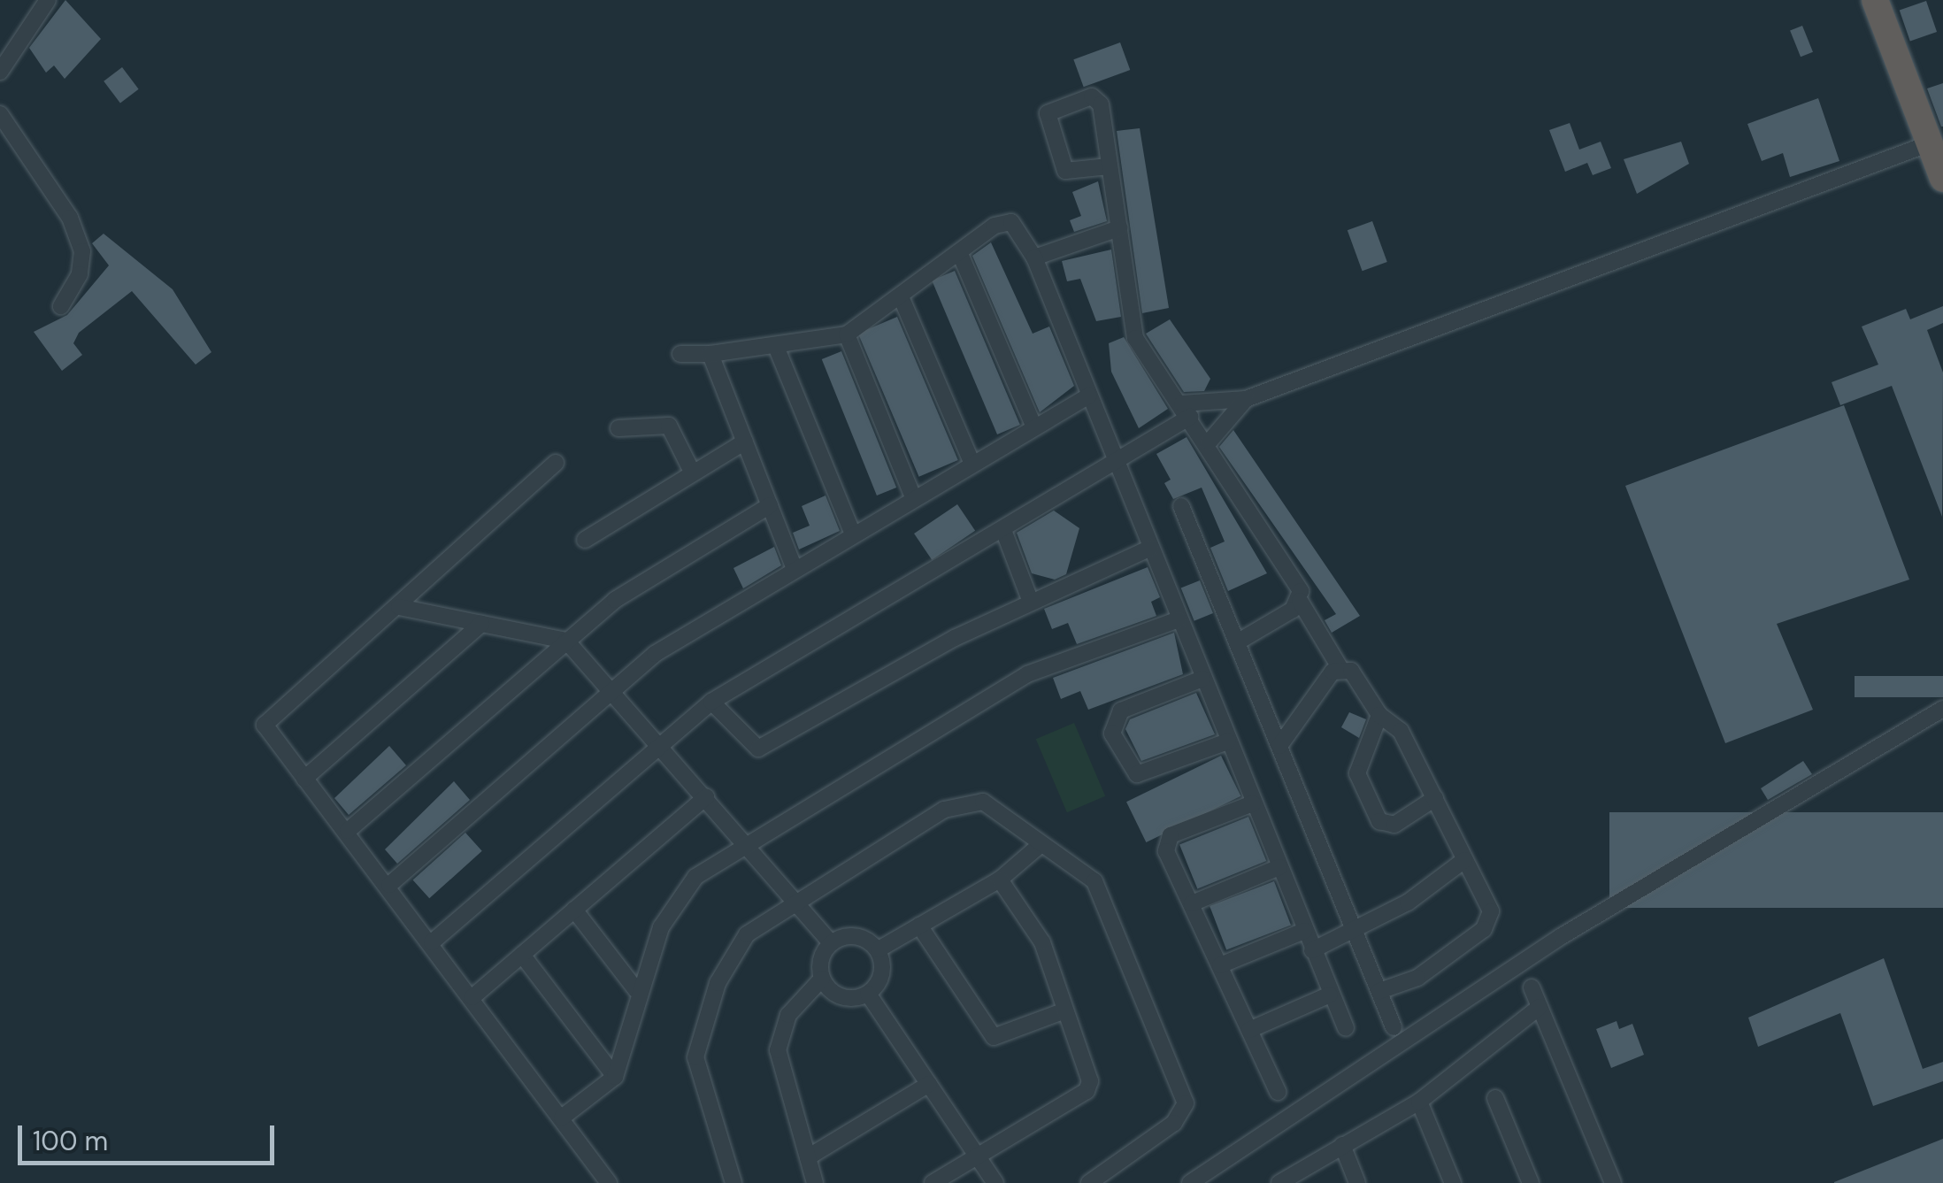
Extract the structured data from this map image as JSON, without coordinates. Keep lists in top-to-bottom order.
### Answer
{
  "scale_bar": "100 m"
}
